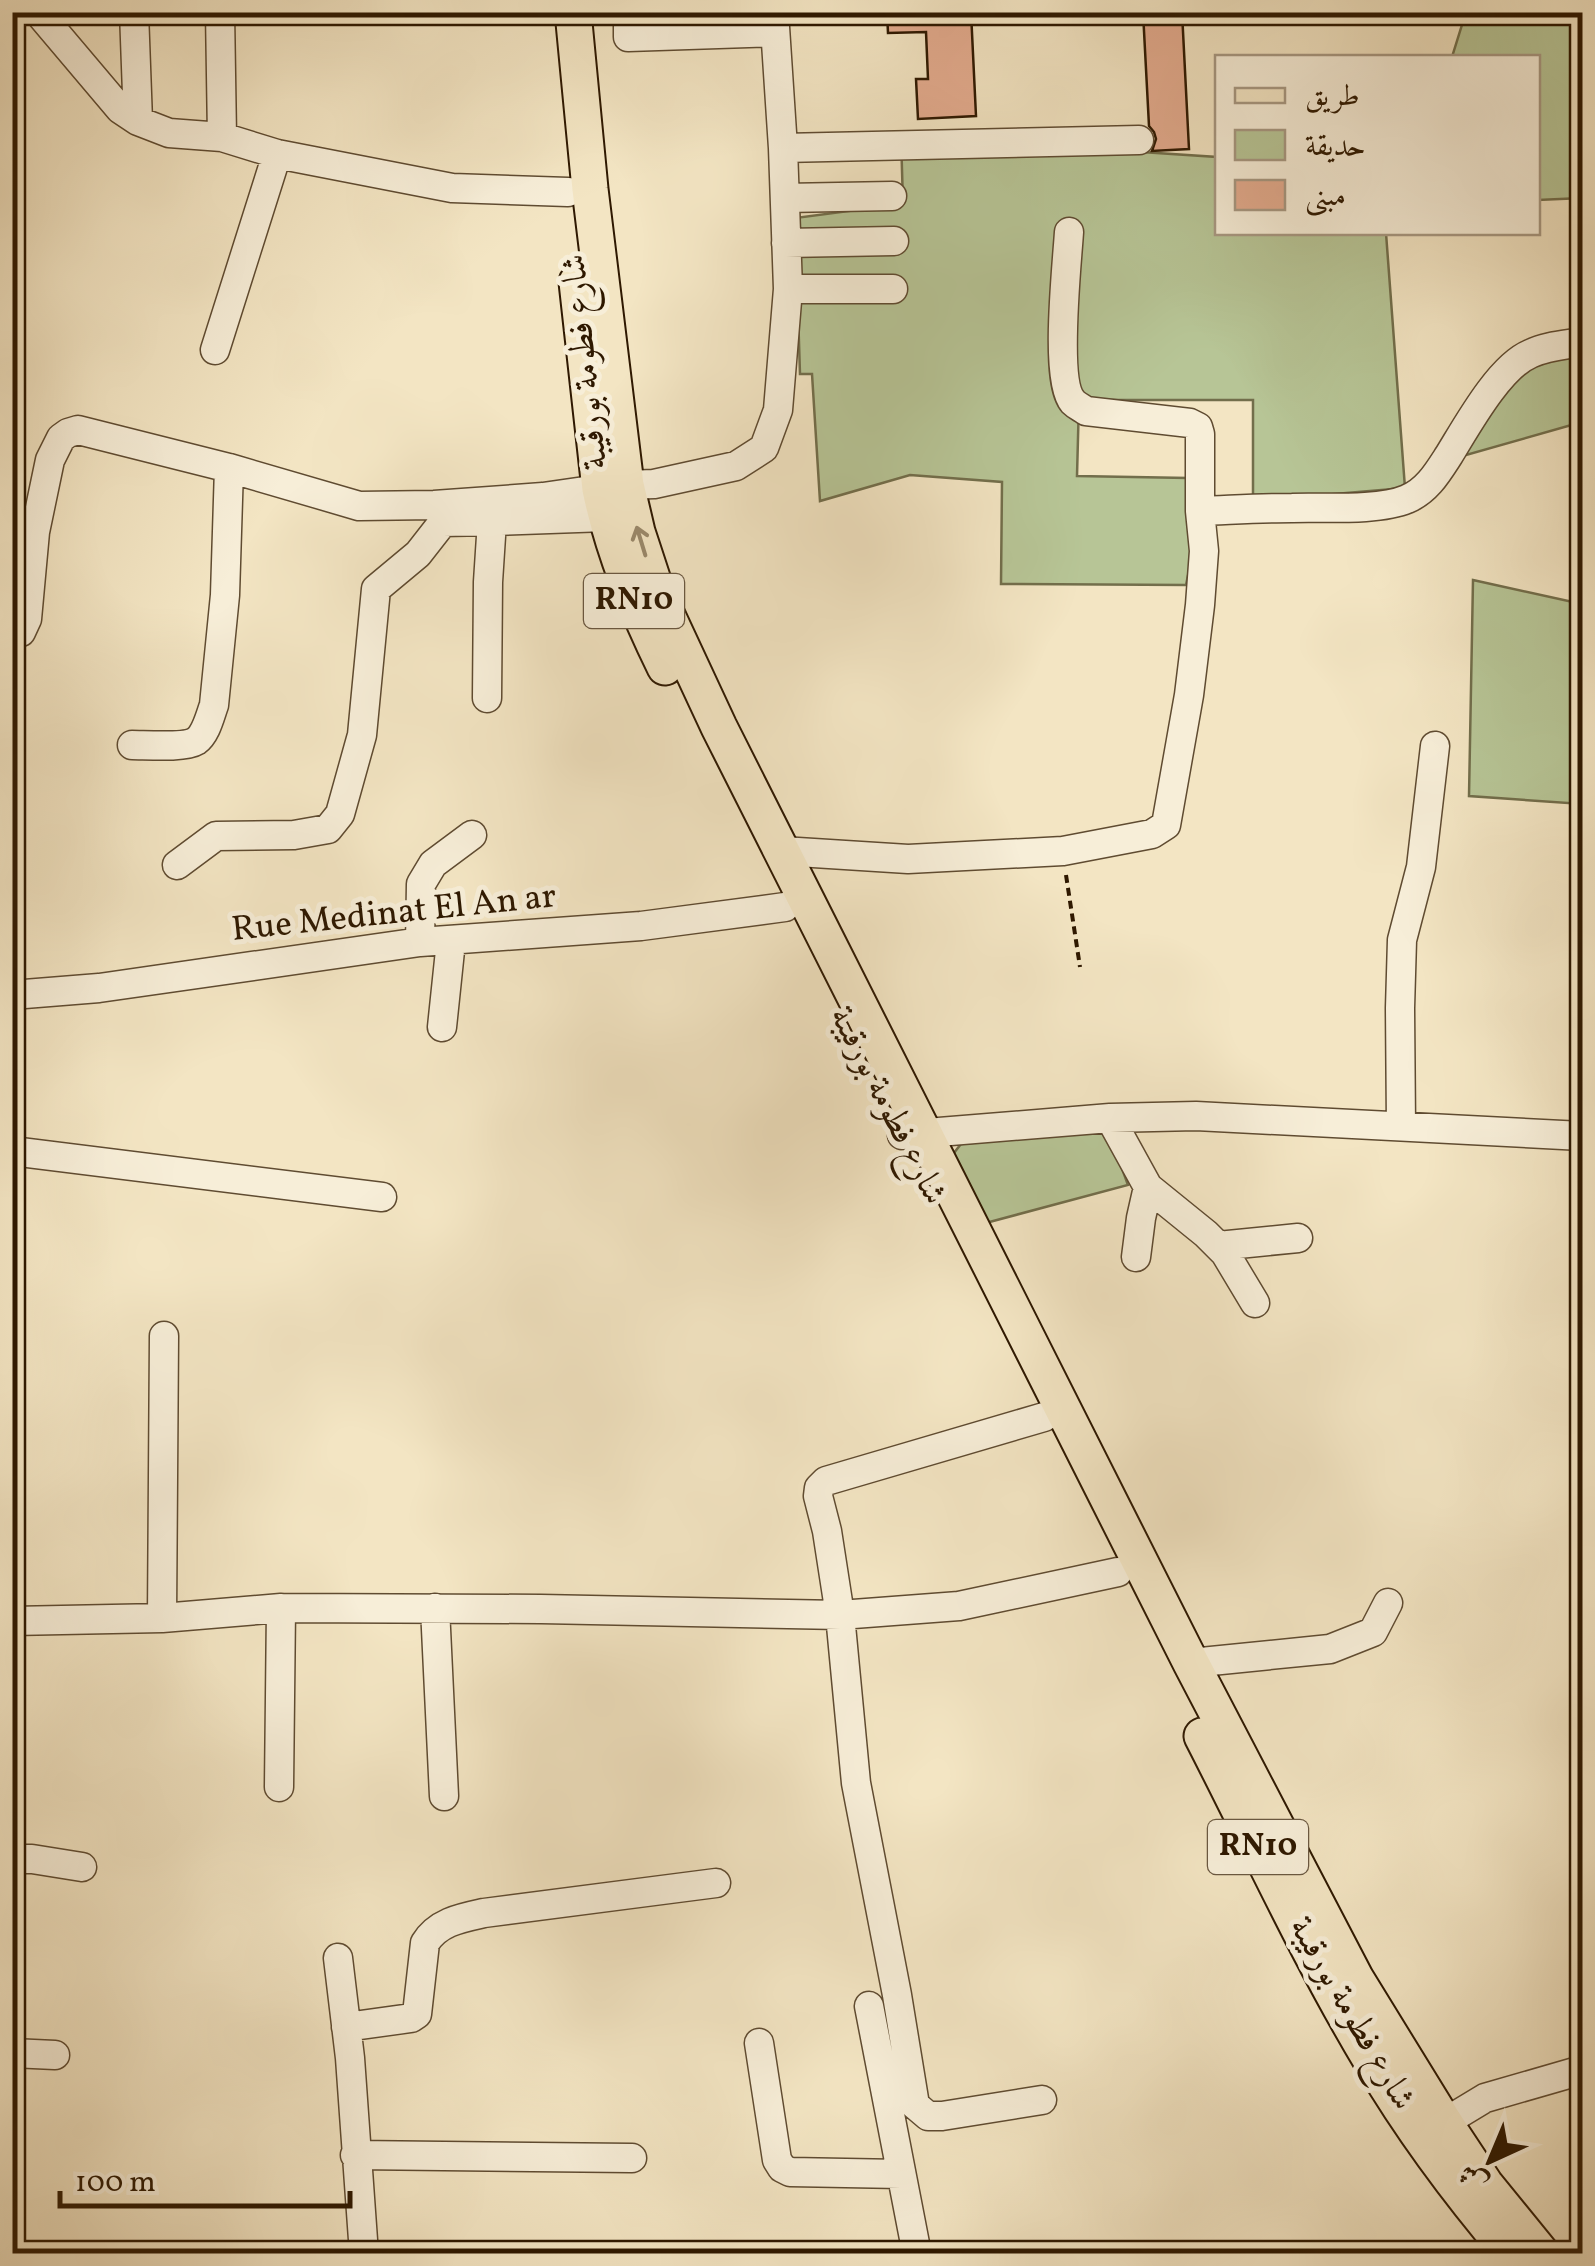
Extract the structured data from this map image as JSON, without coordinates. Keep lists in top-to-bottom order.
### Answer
{
  "streets": {
    "main road": ["شارع فطومة بورقيبة", "RN10"],
    "street": ["Rue Medinat El An ar"]
  },
  "crossings": [
    ["شارع فطومة بورقيبة", "Rue Medinat El An ar"]
  ],
  "legend": ["طريق", "حديقة", "مبنى"],
  "scale_bar": "100 m",
  "north": "bottom left"
}
